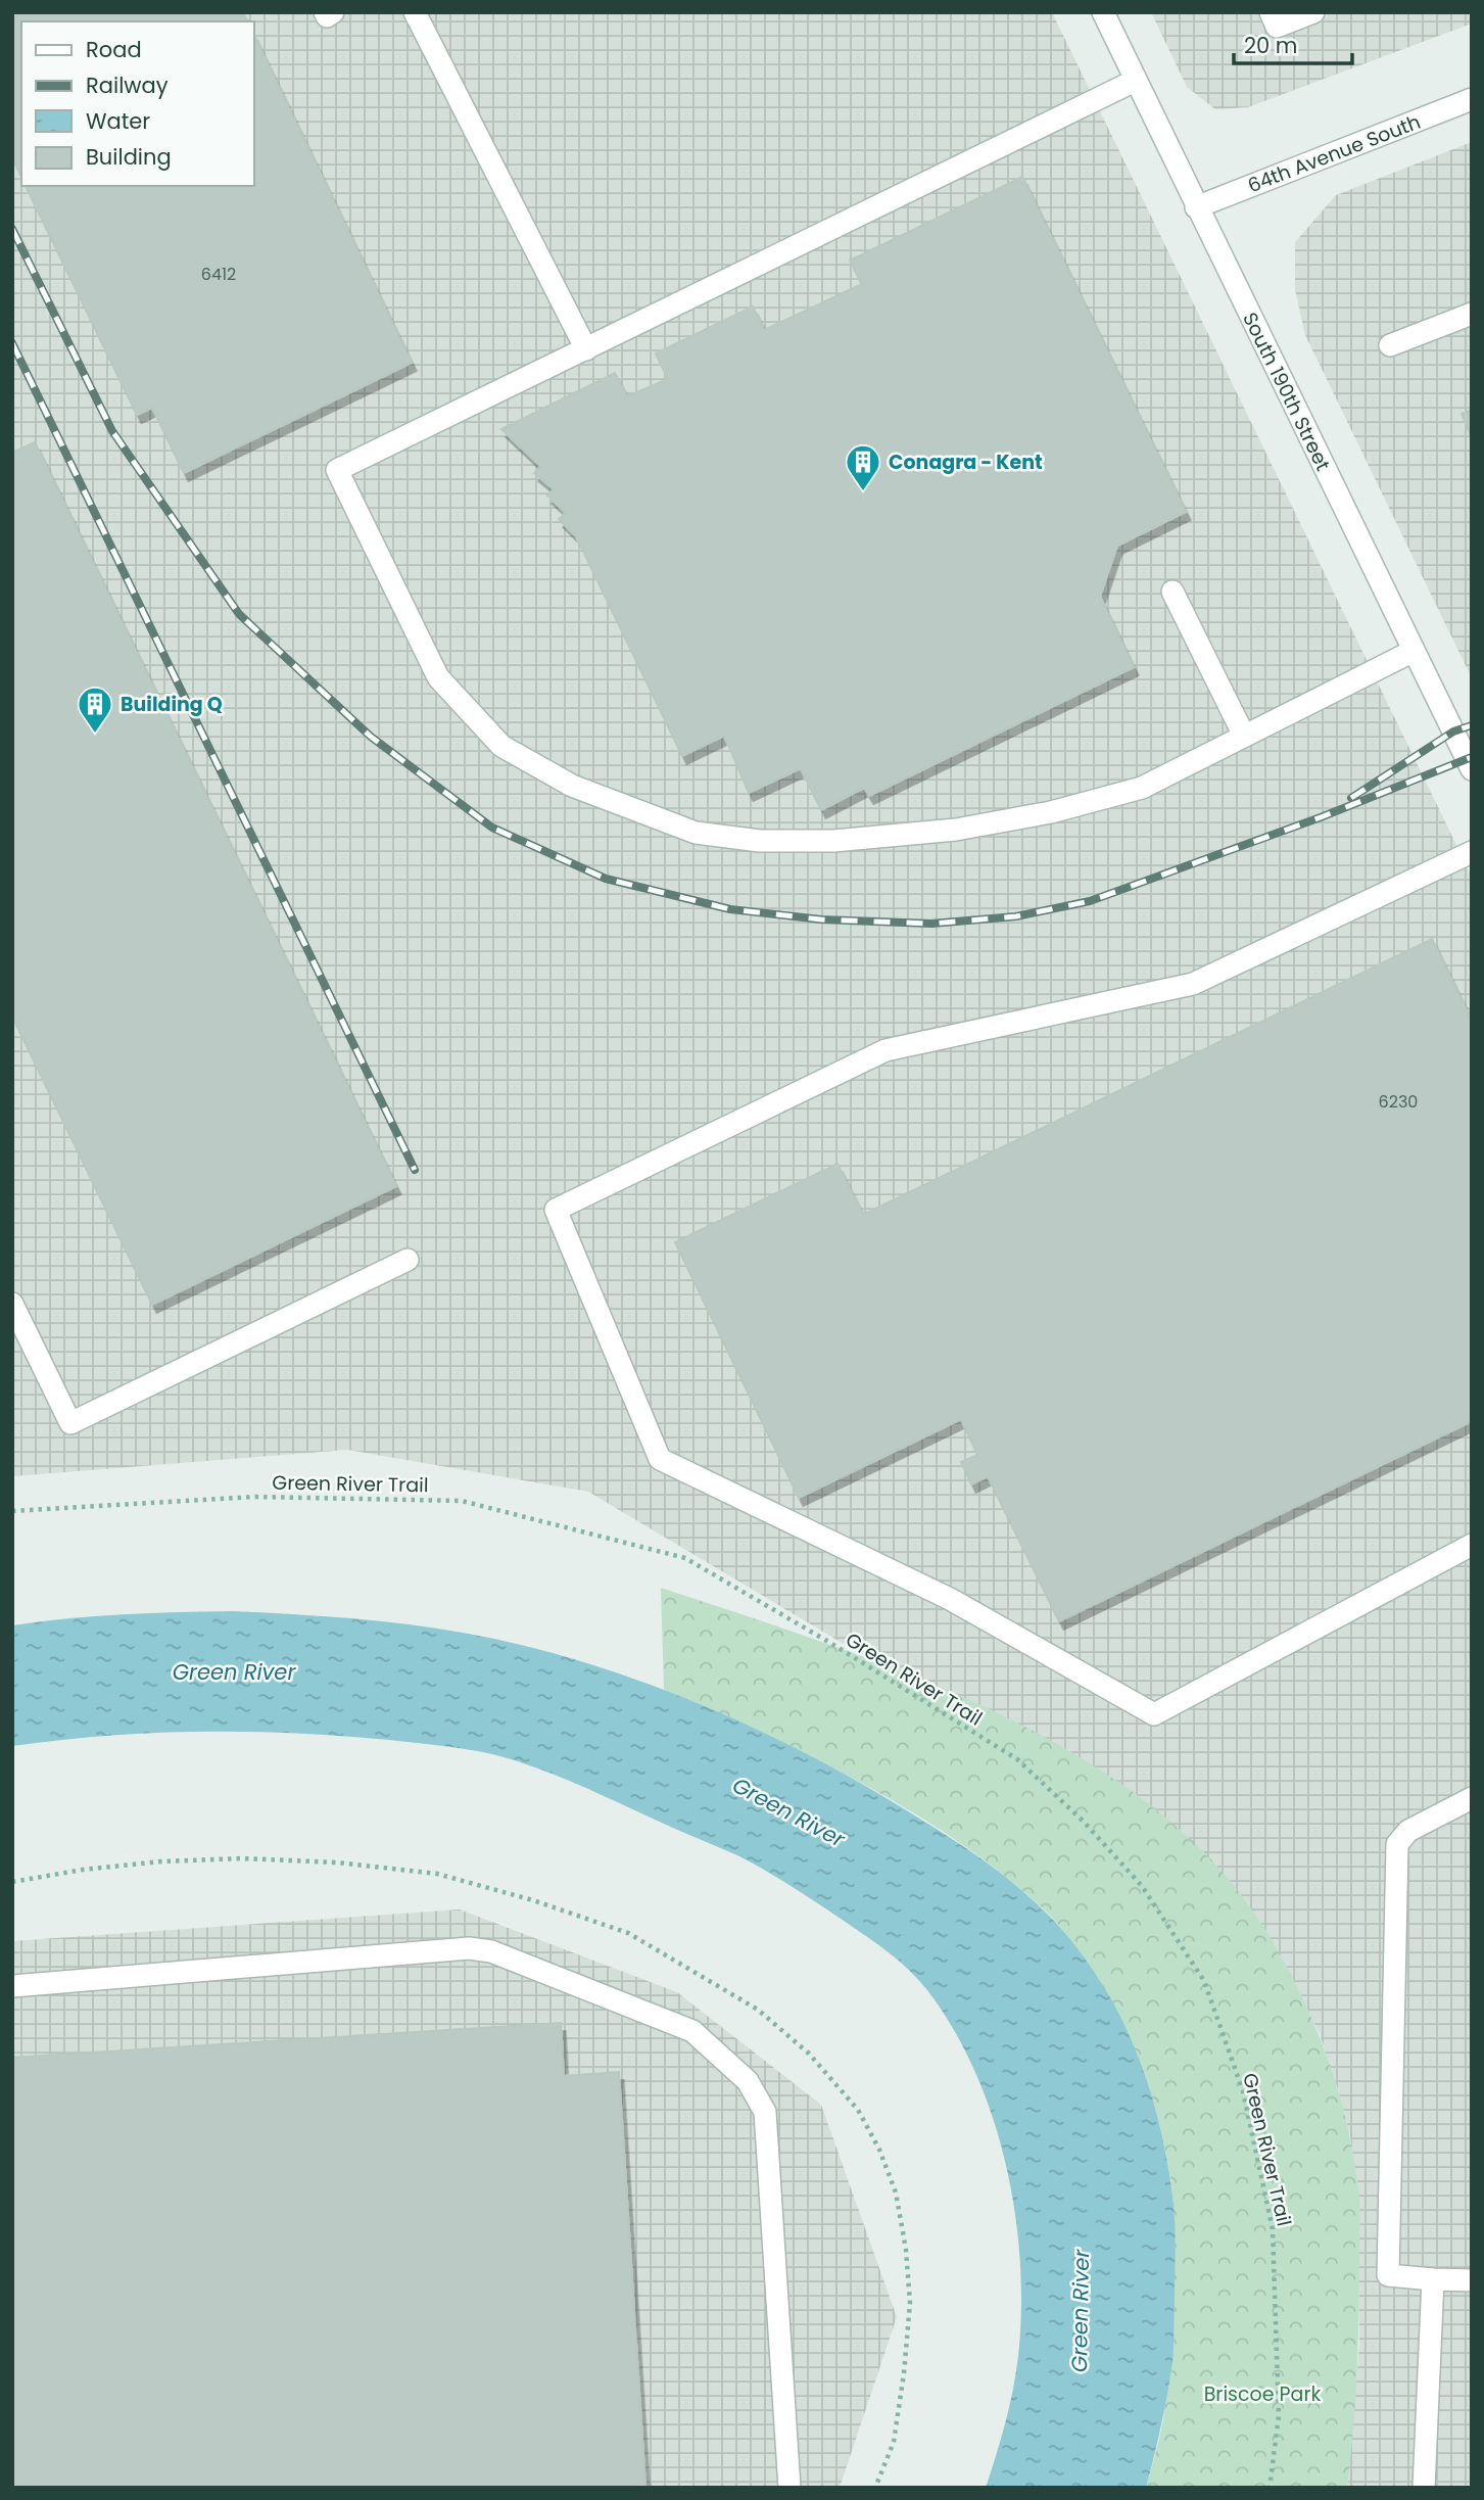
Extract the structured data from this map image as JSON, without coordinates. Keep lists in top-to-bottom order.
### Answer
{
  "streets": {
    "street": ["64th Avenue South", "South 190th Street"],
    "path": ["Green River Trail"]
  },
  "crossings": [
    ["64th Avenue South", "South 190th Street"]
  ],
  "water": ["Green River"],
  "parks": ["Briscoe Park"],
  "places": {
    "building": ["Conagra - Kent", "Building Q"]
  },
  "house_numbers": ["6412", "6230"],
  "legend": [
    "Road",
    "Railway",
    "Water",
    "Building"
  ],
  "scale_bar": "20 m"
}
